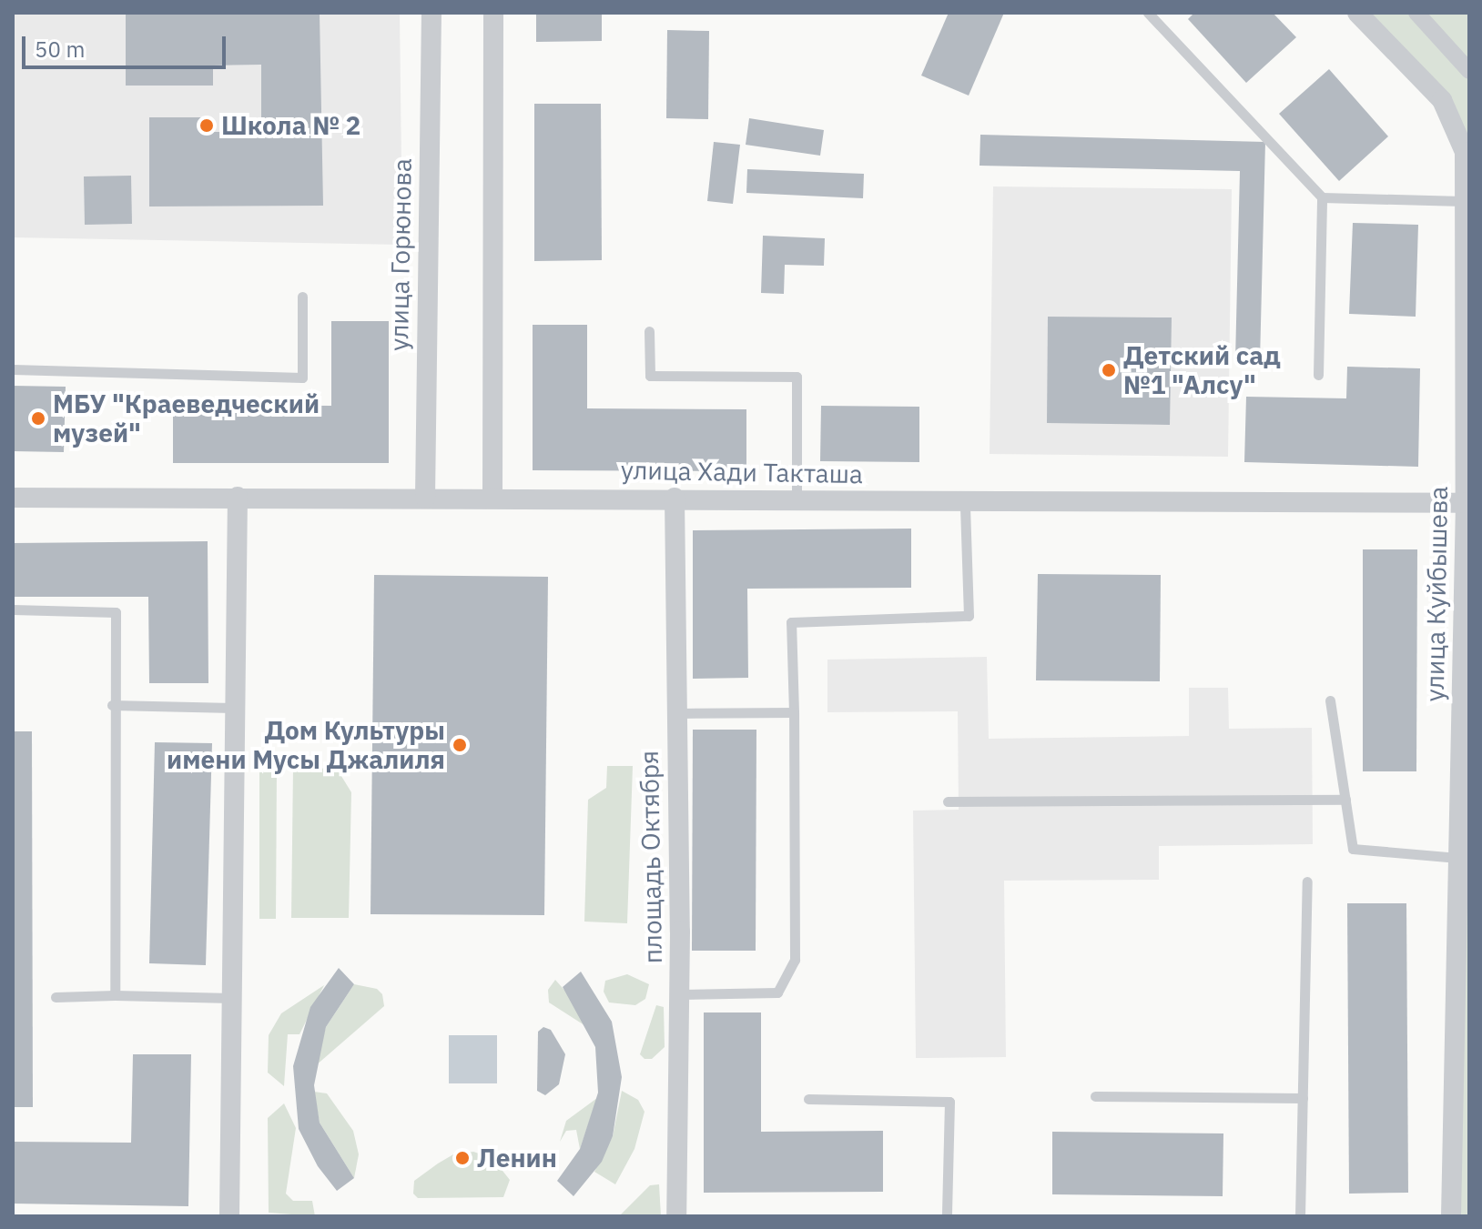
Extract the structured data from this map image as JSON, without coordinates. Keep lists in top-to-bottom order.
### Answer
{
  "streets": {
    "street": [
      "улица Горюнова",
      "улица Хади Такташа",
      "улица Куйбышева",
      "площадь Октября"
    ]
  },
  "crossings": [
    ["улица Горюнова", "улица Хади Такташа"],
    ["улица Хади Такташа", "улица Куйбышева"],
    ["улица Хади Такташа", "площадь Октября"]
  ],
  "places": [
    "Школа № 2",
    "Детский сад №1 \"Алсу\"",
    "МБУ \"Краеведческий музей\"",
    "Дом Культуры имени Мусы Джалиля",
    "Ленин"
  ],
  "scale_bar": "50 m"
}
